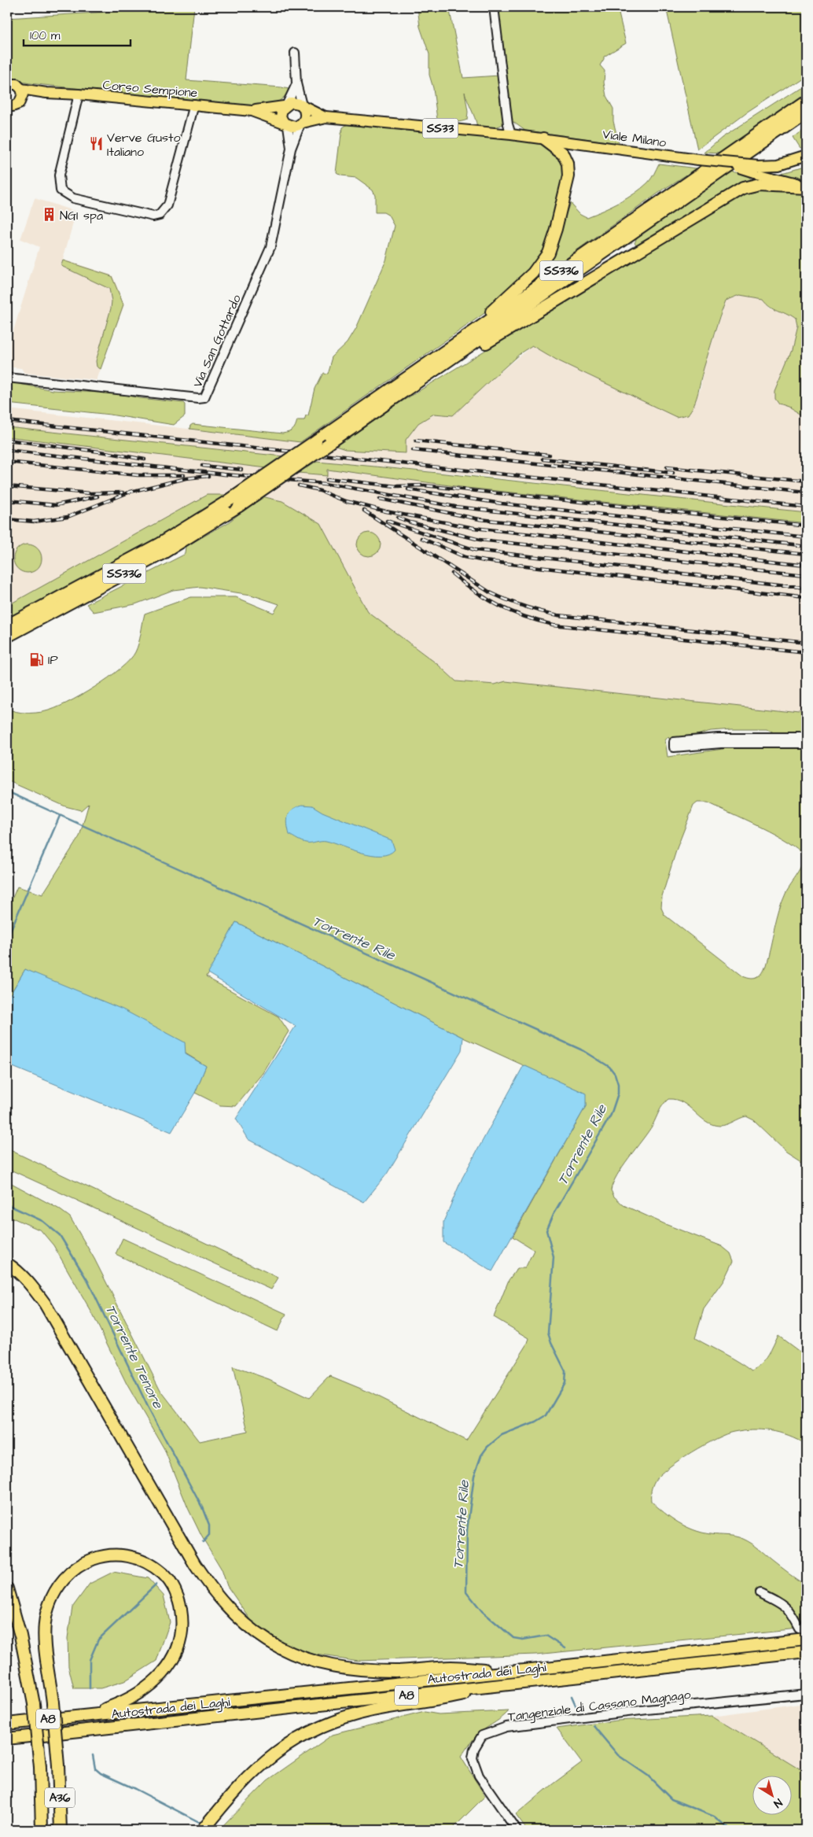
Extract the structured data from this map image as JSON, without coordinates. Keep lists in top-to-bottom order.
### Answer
{
  "streets": {
    "highway": [
      "SS336",
      "Autostrada dei Laghi",
      "A8",
      "A36"
    ],
    "main road": ["Corso Sempione", "SS33", "Viale Milano"],
    "street": ["Via San Gottardo", "Tangenziale di Cassano Magnago"]
  },
  "crossings": [
    ["Corso Sempione", "SS33"],
    ["Corso Sempione", "Via San Gottardo"],
    ["SS33", "Viale Milano"],
    ["SS33", "Via San Gottardo"],
    ["Autostrada dei Laghi", "A36"]
  ],
  "water": ["Torrente Rile", "Torrente Tenore"],
  "places": {
    "restaurant": ["Verve Gusto Italiano"],
    "building": ["NGI spa"],
    "fuel station": ["IP"]
  },
  "scale_bar": "100 m",
  "north": "bottom right"
}
